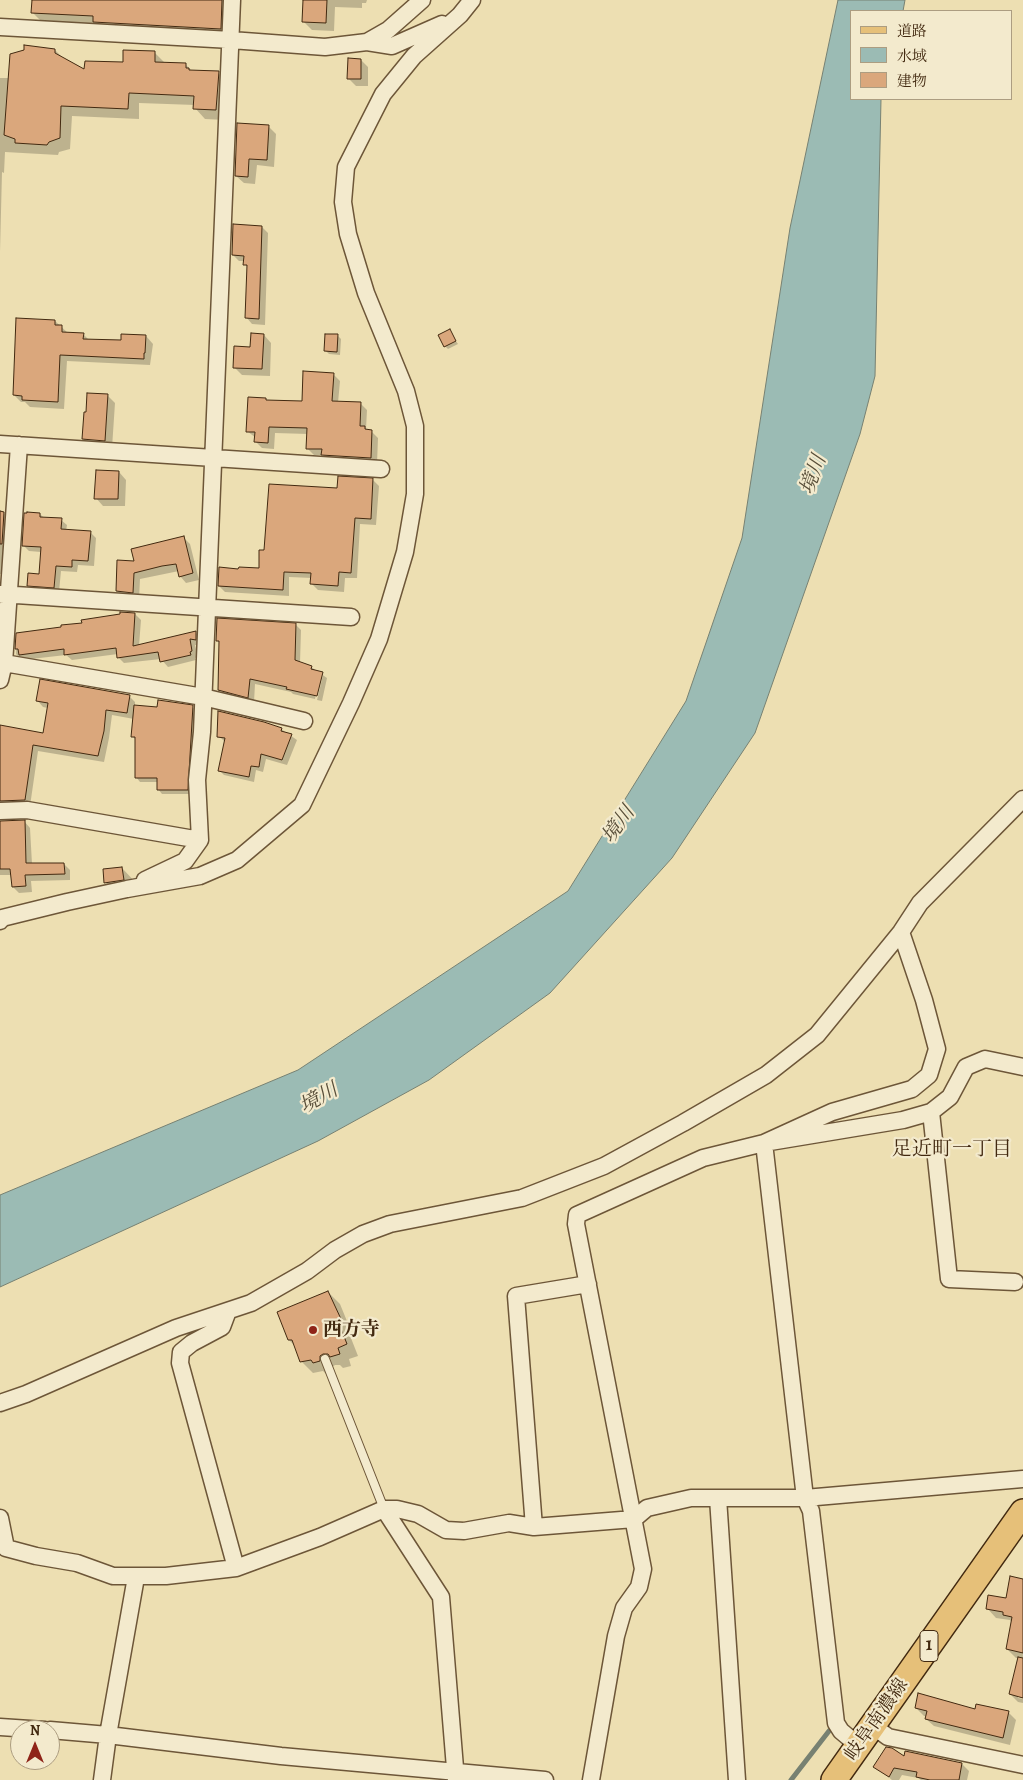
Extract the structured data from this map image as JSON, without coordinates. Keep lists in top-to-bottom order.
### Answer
{
  "streets": {
    "main road": ["1", "岐阜南濃線"]
  },
  "districts": ["足近町一丁目"],
  "water": ["境川"],
  "places": ["西方寺"],
  "legend": ["道路", "水域", "建物"],
  "north": "top"
}
